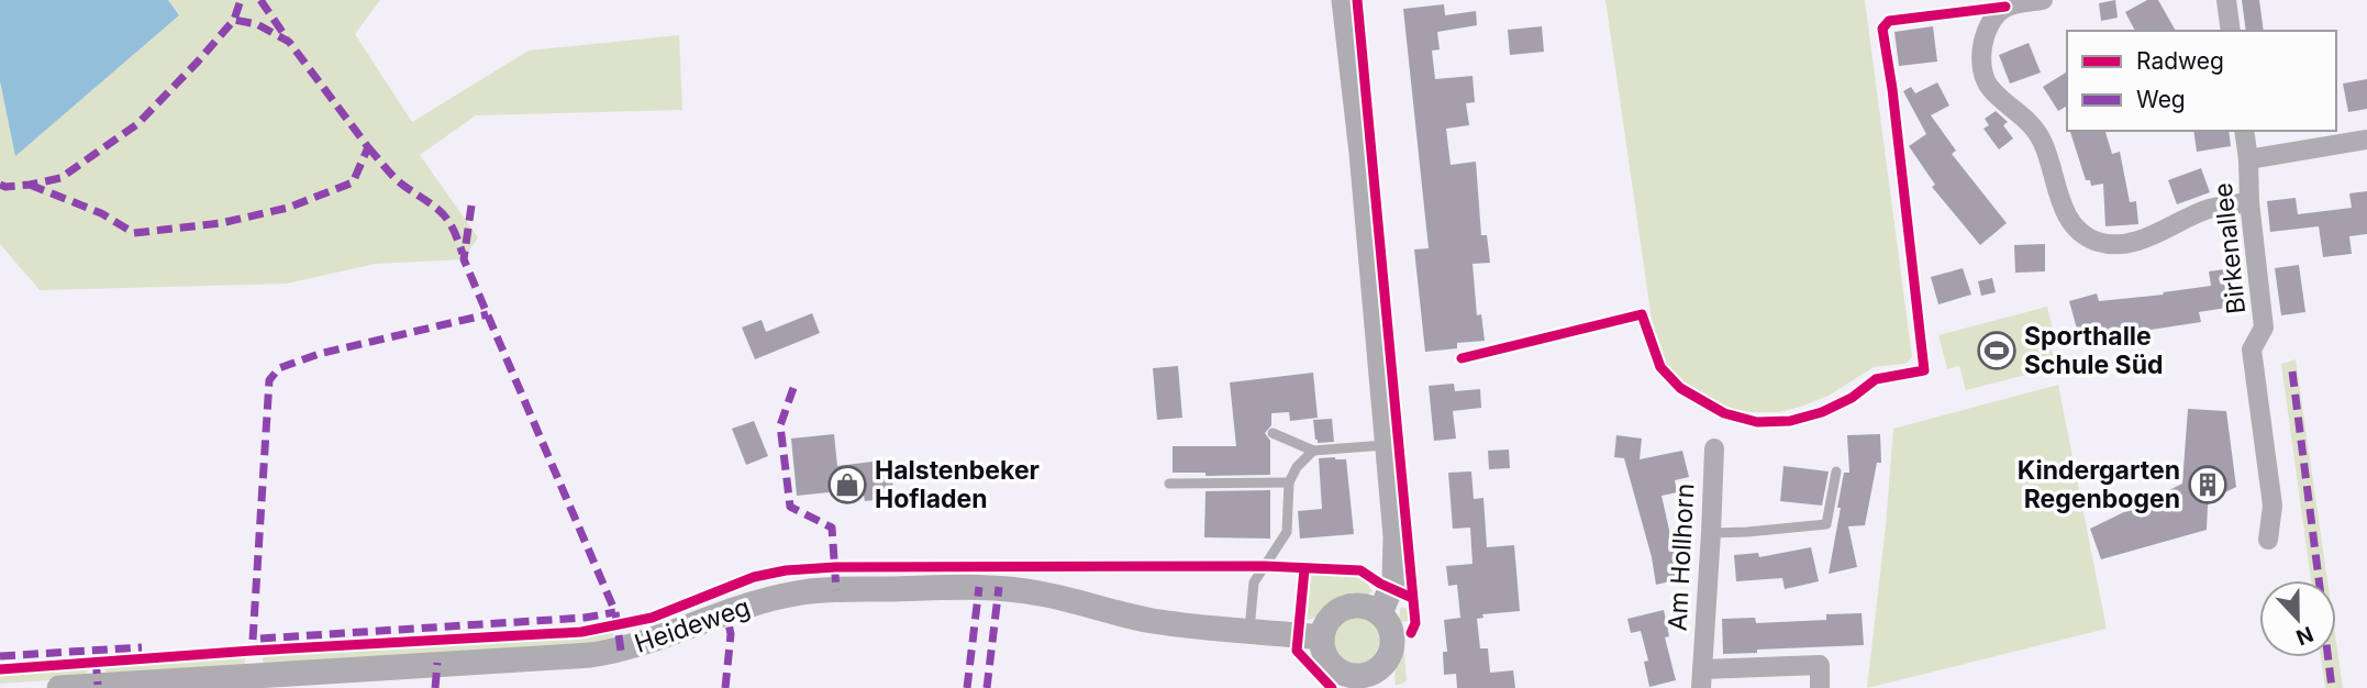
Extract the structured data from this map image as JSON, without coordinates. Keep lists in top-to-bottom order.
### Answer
{
  "streets": {
    "street": ["Birkenallee", "Am Hollhorn", "Heideweg"]
  },
  "places": {
    "sports": ["Sporthalle Schule Süd"],
    "shop": ["Halstenbeker Hofladen"],
    "building": ["Kindergarten Regenbogen"]
  },
  "legend": ["Radweg", "Weg"],
  "north": "bottom"
}
